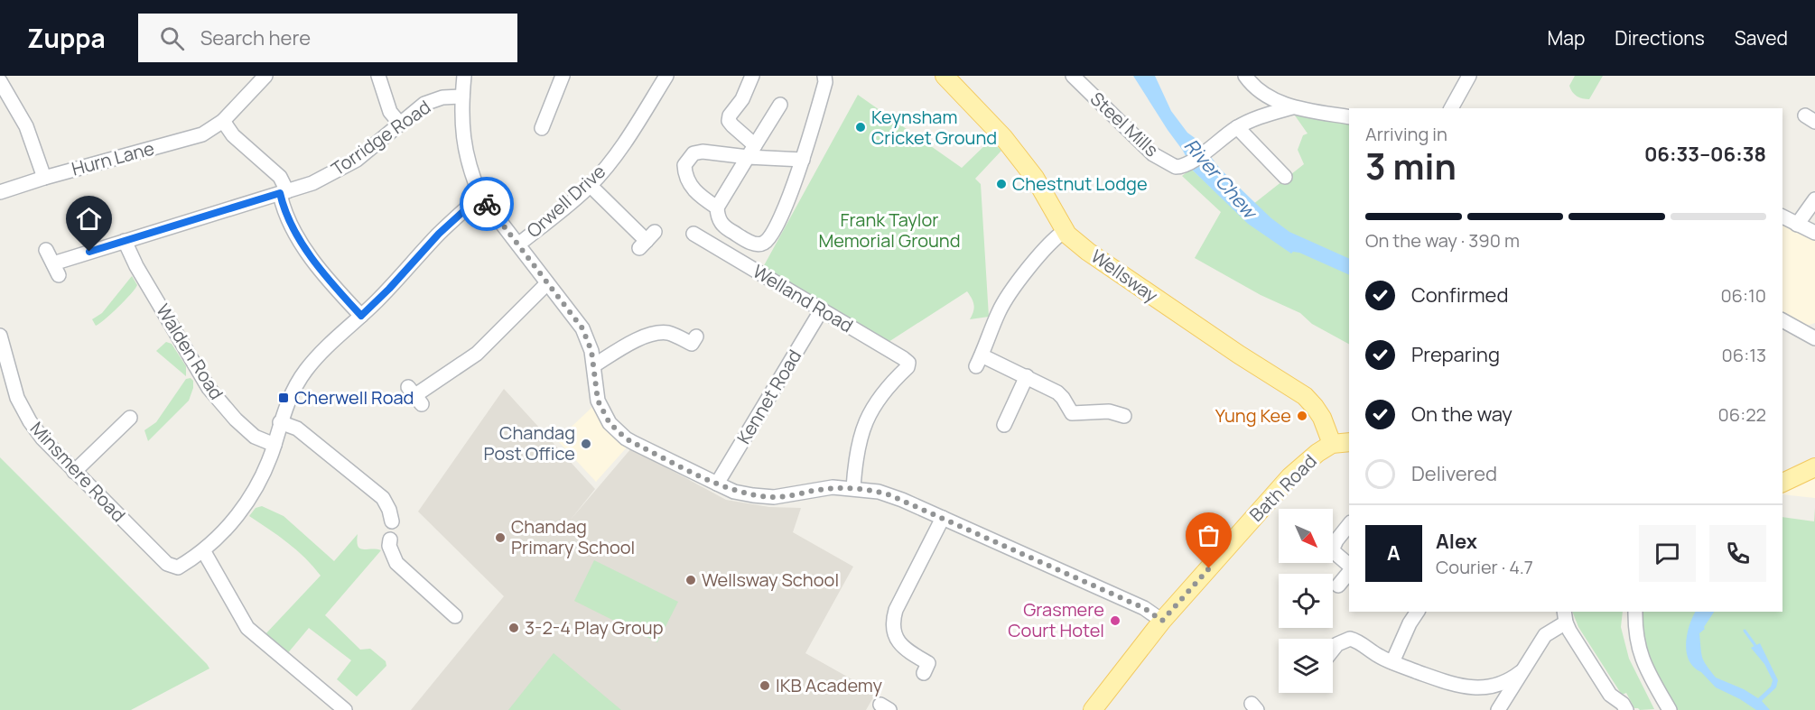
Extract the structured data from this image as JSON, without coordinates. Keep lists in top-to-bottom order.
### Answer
{
  "streets": {
    "main road": ["Wellsway", "Bath Road"],
    "street": [
      "Steel Mills",
      "Torridge Road",
      "Hurn Lane",
      "Orwell Drive",
      "Welland Road",
      "Walden Road",
      "Kennet Road",
      "Minsmere Road"
    ]
  },
  "crossings": [
    ["Torridge Road", "Walden Road"],
    ["Wellsway", "Bath Road"],
    ["Welland Road", "Kennet Road"]
  ],
  "water": ["River Chew"],
  "parks": ["Frank Taylor Memorial Ground"],
  "places": {
    "other": [
      "Keynsham Cricket Ground",
      "Chestnut Lodge",
      "Yung Kee",
      "Chandag Post Office",
      "Chandag Primary School",
      "Wellsway School",
      "Grasmere Court Hotel",
      "3-2-4 Play Group",
      "IKB Academy"
    ],
    "transit": ["Cherwell Road"]
  },
  "north": "bottom right",
  "page": {
    "header": "Zuppa",
    "search": "Search here",
    "nav": ["Map", "Directions", "Saved"],
    "heading": ["3 min", "Arriving in", "06:33–06:38"],
    "panel": ["Alex", "Courier · 4.7"],
    "bar": "On the way · 390 m",
    "list": [
      ["Confirmed", "06:10"],
      ["Preparing", "06:13"],
      ["On the way", "06:22"],
      "Delivered"
    ],
    "round": "A"
  }
}
